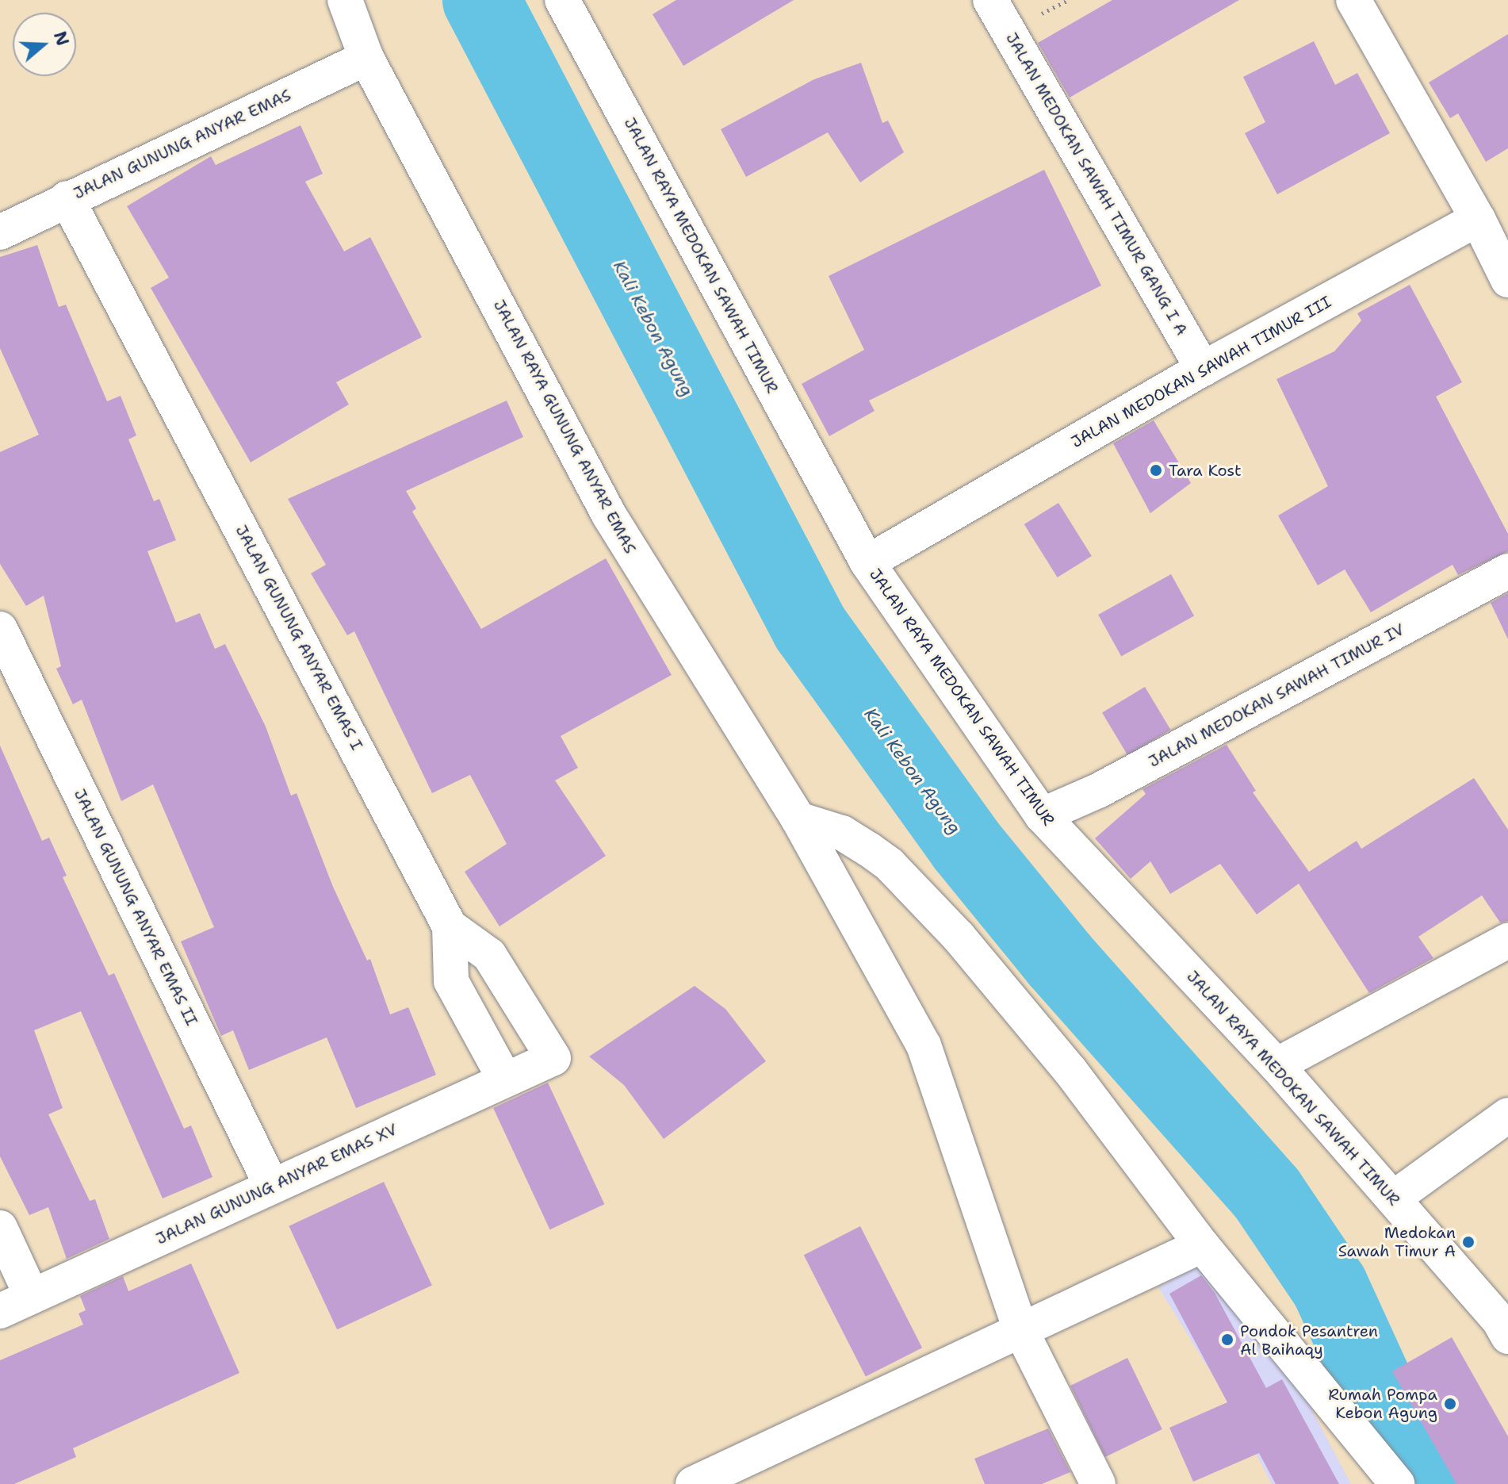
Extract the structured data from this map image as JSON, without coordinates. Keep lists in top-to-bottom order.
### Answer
{
  "streets": {
    "street": [
      "JALAN GUNUNG ANYAR EMAS",
      "JALAN MEDOKAN SAWAH TIMUR GANG I A",
      "JALAN RAYA MEDOKAN SAWAH TIMUR",
      "JALAN MEDOKAN SAWAH TIMUR III",
      "JALAN RAYA GUNUNG ANYAR EMAS",
      "JALAN GUNUNG ANYAR EMAS I",
      "JALAN MEDOKAN SAWAH TIMUR IV",
      "JALAN GUNUNG ANYAR EMAS II",
      "JALAN GUNUNG ANYAR EMAS XV"
    ]
  },
  "crossings": [
    ["JALAN GUNUNG ANYAR EMAS", "JALAN RAYA GUNUNG ANYAR EMAS"],
    ["JALAN GUNUNG ANYAR EMAS", "JALAN GUNUNG ANYAR EMAS I"],
    ["JALAN MEDOKAN SAWAH TIMUR GANG I A", "JALAN MEDOKAN SAWAH TIMUR III"],
    ["JALAN RAYA MEDOKAN SAWAH TIMUR", "JALAN MEDOKAN SAWAH TIMUR III"],
    ["JALAN RAYA MEDOKAN SAWAH TIMUR", "JALAN MEDOKAN SAWAH TIMUR IV"],
    ["JALAN GUNUNG ANYAR EMAS I", "JALAN GUNUNG ANYAR EMAS XV"],
    ["JALAN GUNUNG ANYAR EMAS II", "JALAN GUNUNG ANYAR EMAS XV"]
  ],
  "water": ["Kali Kebon Agung"],
  "places": [
    "Tara Kost",
    "Medokan Sawah Timur A",
    "Pondok Pesantren Al Baihaqy",
    "Rumah Pompa Kebon Agung"
  ],
  "north": "right"
}
